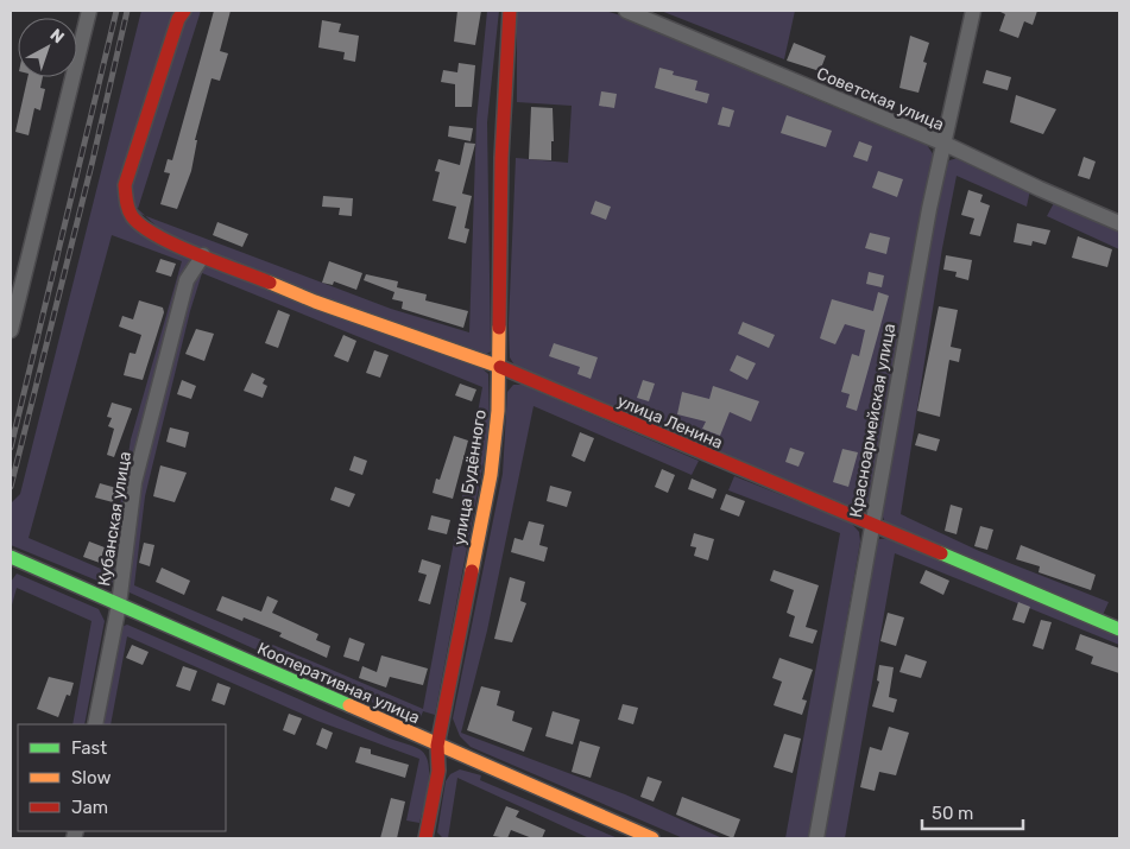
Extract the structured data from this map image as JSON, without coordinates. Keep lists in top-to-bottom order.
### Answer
{
  "streets": {
    "street": [
      "Советская улица",
      "Красноармейская улица",
      "улица Ленина",
      "улица Будённого",
      "Кубанская улица",
      "Кооперативная улица"
    ]
  },
  "crossings": [
    ["Советская улица", "Красноармейская улица"],
    ["Красноармейская улица", "улица Ленина"],
    ["улица Ленина", "улица Будённого"],
    ["улица Ленина", "Кубанская улица"],
    ["улица Будённого", "Кооперативная улица"],
    ["Кубанская улица", "Кооперативная улица"]
  ],
  "legend": ["Fast", "Slow", "Jam"],
  "scale_bar": "50 m",
  "north": "top right"
}
